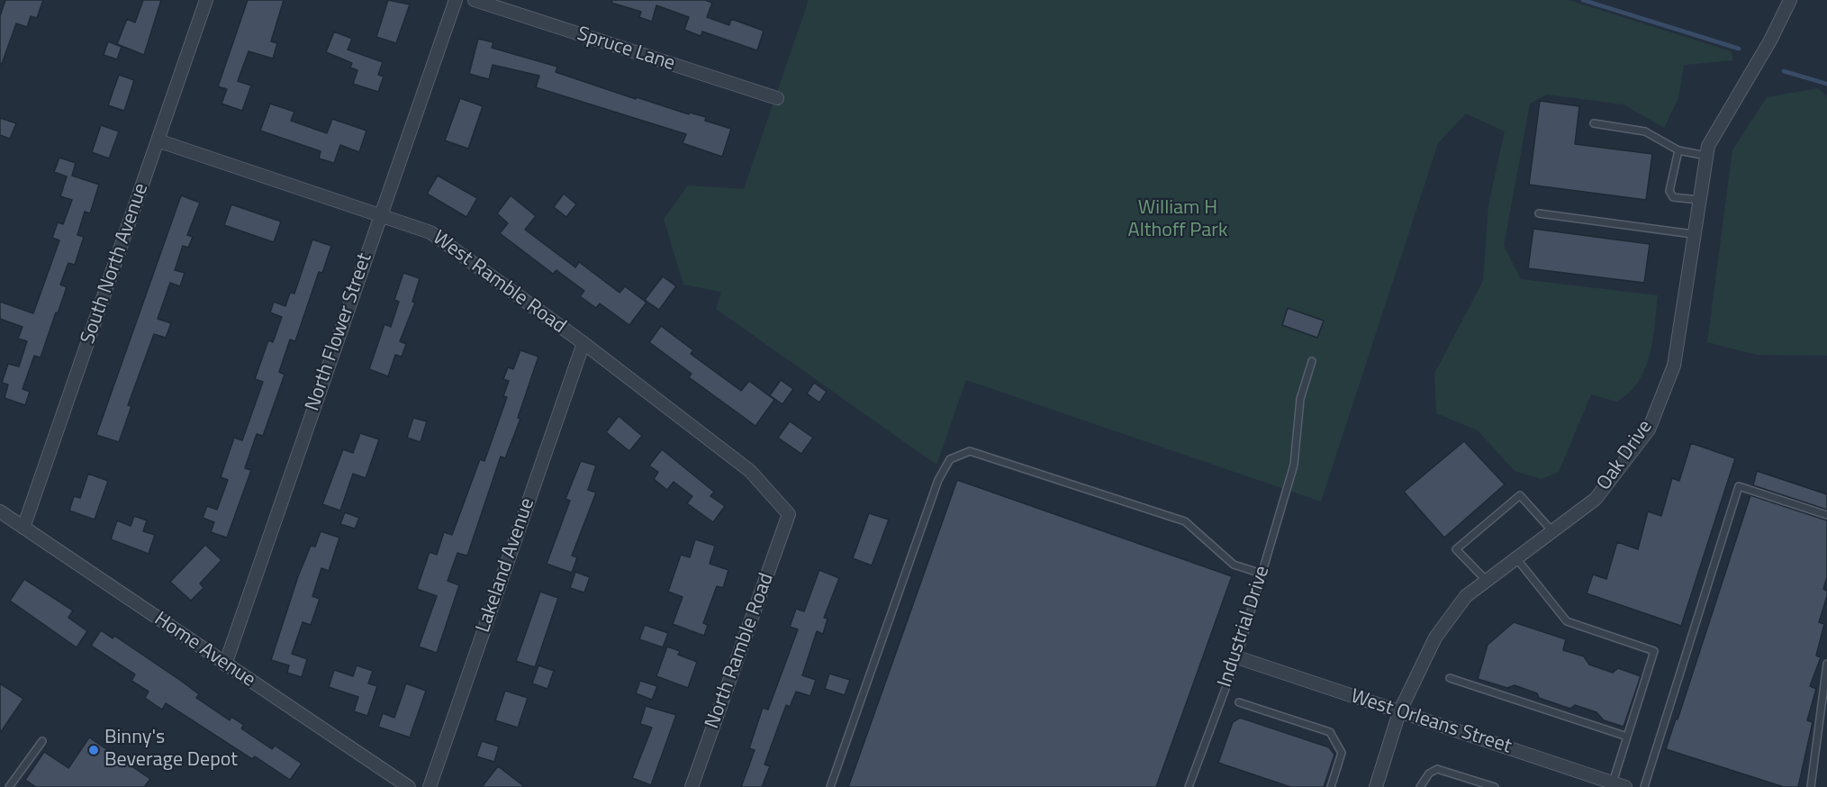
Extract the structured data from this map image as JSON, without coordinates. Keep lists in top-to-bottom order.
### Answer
{
  "streets": {
    "street": [
      "Spruce Lane",
      "South North Avenue",
      "West Ramble Road",
      "North Flower Street",
      "Oak Drive",
      "Lakeland Avenue",
      "Home Avenue",
      "North Ramble Road",
      "West Orleans Street"
    ],
    "lane": ["Industrial Drive"]
  },
  "crossings": [
    ["South North Avenue", "West Ramble Road"],
    ["South North Avenue", "Home Avenue"],
    ["West Ramble Road", "North Flower Street"],
    ["West Ramble Road", "Lakeland Avenue"],
    ["West Ramble Road", "North Ramble Road"],
    ["North Flower Street", "Home Avenue"],
    ["Oak Drive", "West Orleans Street"],
    ["Industrial Drive", "West Orleans Street"]
  ],
  "parks": ["William H Althoff Park"],
  "places": ["Binny's Beverage Depot"]
}
